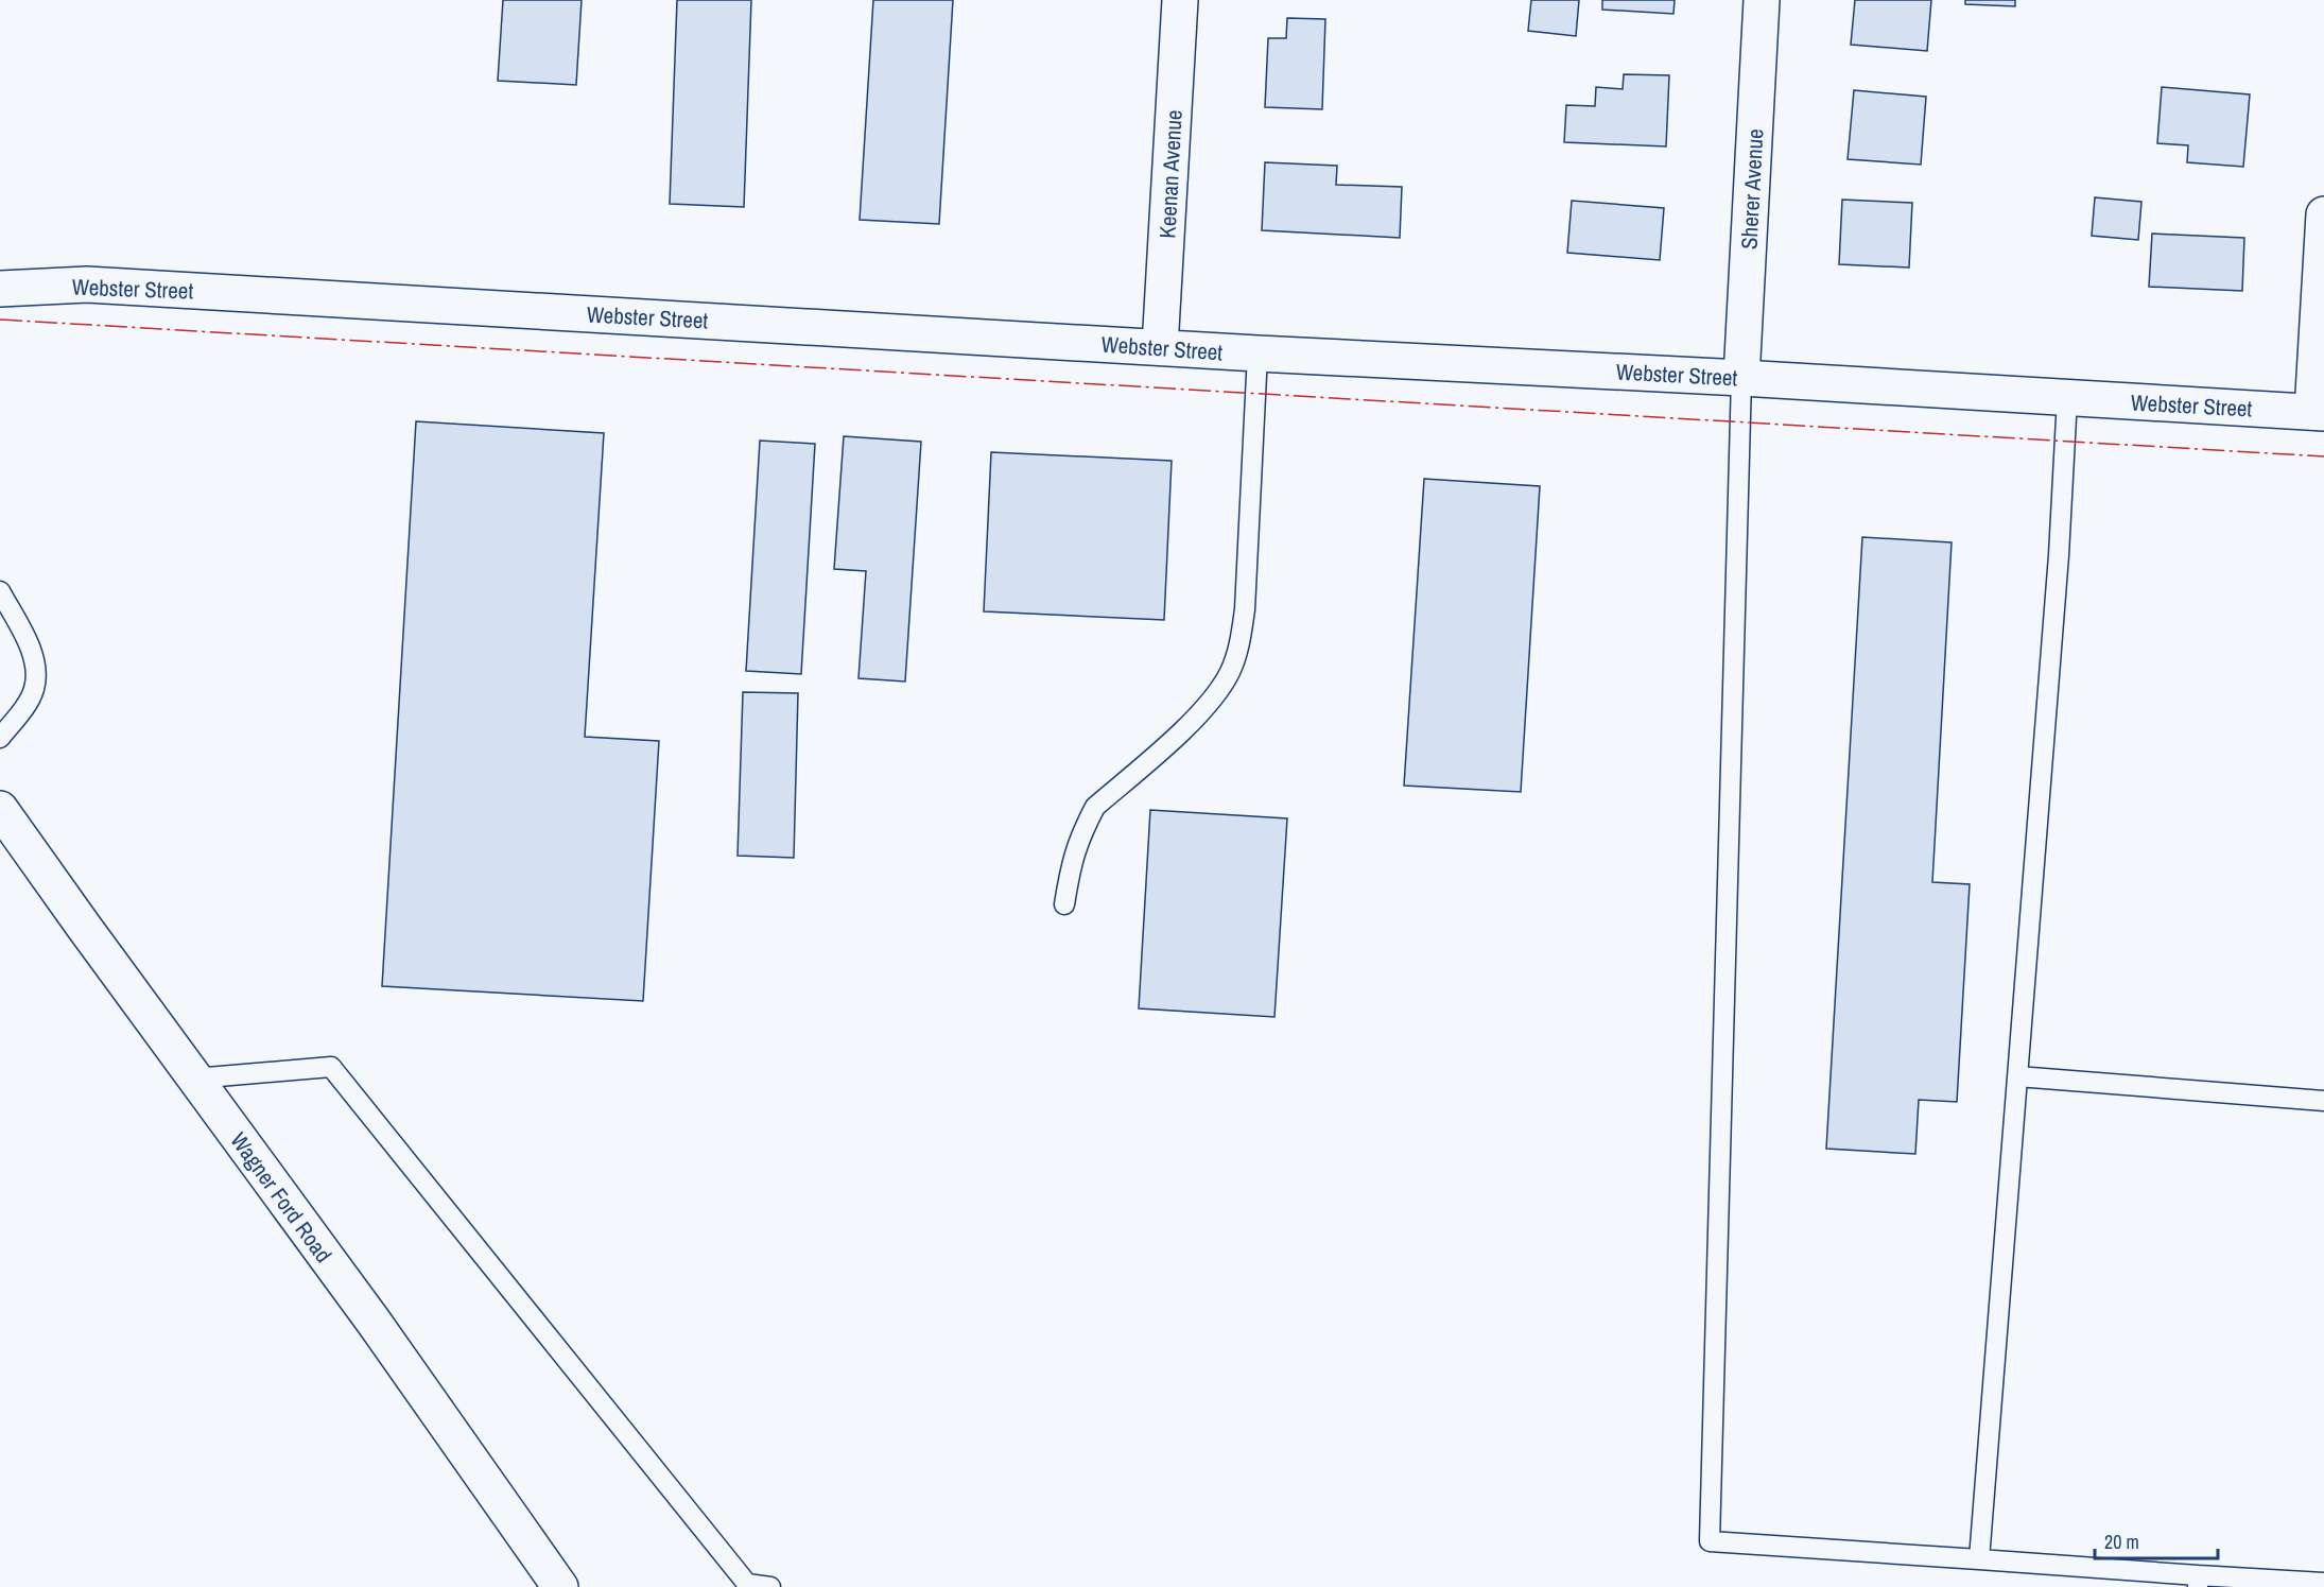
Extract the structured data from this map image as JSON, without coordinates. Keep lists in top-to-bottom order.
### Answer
{
  "streets": {
    "street": [
      "Keenan Avenue",
      "Sherer Avenue",
      "Webster Street",
      "Wagner Ford Road"
    ]
  },
  "crossings": [
    ["Keenan Avenue", "Webster Street"],
    ["Sherer Avenue", "Webster Street"]
  ],
  "scale_bar": "20 m"
}
